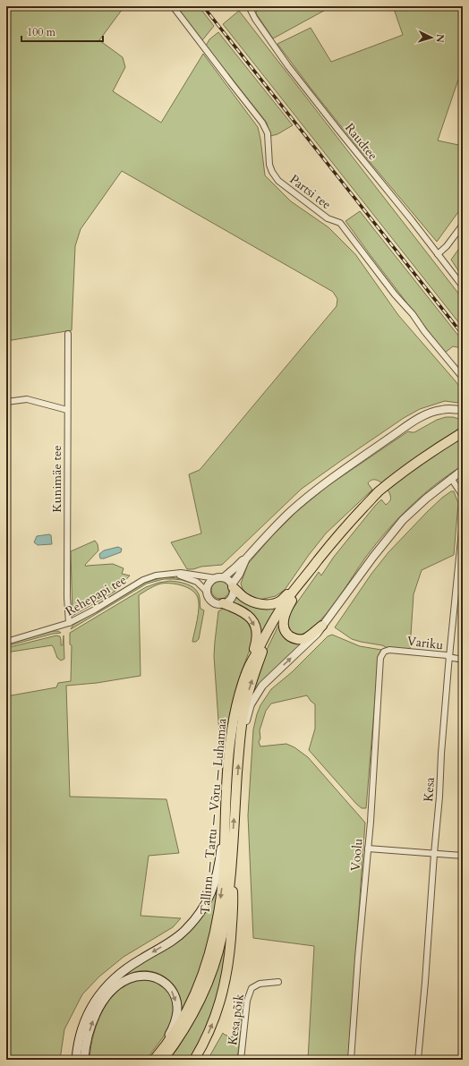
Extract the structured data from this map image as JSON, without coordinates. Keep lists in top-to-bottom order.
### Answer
{
  "streets": {
    "highway": ["Tallinn — Tartu — Võru — Luhamaa"],
    "street": [
      "Raudtee",
      "Partsi tee",
      "Kunimäe tee",
      "Rehepapi tee",
      "Variku",
      "Kesa",
      "Voolu",
      "Kesa põik"
    ]
  },
  "crossings": [
    ["Kunimäe tee", "Rehepapi tee"],
    ["Variku", "Kesa"],
    ["Variku", "Voolu"]
  ],
  "scale_bar": "100 m",
  "north": "right"
}
